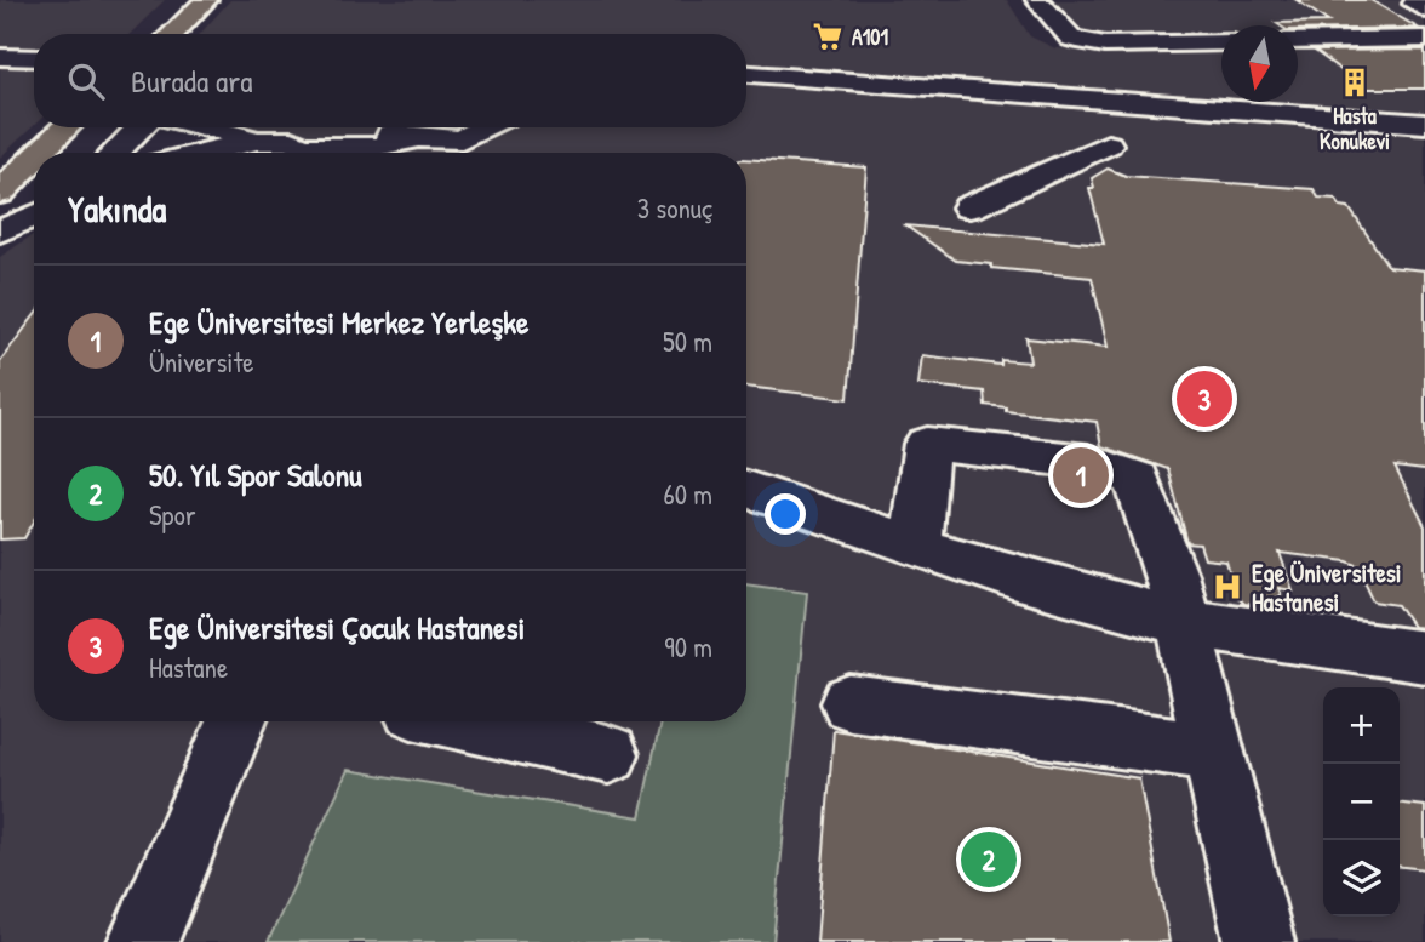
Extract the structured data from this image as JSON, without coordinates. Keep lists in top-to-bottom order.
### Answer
{
  "places": {
    "supermarket": ["A101"],
    "building": ["Hasta Konukevi"],
    "hospital": ["Ege Üniversitesi Hastanesi"]
  },
  "north": "bottom",
  "page": {
    "search": "Burada ara",
    "heading": ["Yakında", "3 sonuç"],
    "list": [
      {
        "mark": "1",
        "name": "Ege Üniversitesi Merkez Yerleşke",
        "note": "Üniversite",
        "value": "50 m"
      },
      {
        "mark": "2",
        "name": "50. Yıl Spor Salonu",
        "note": "Spor",
        "value": "60 m"
      },
      {
        "mark": "3",
        "name": "Ege Üniversitesi Çocuk Hastanesi",
        "note": "Hastane",
        "value": "90 m"
      }
    ],
    "pins": ["3", "1", "2"],
    "map_buttons": ["+", "−"]
  }
}
